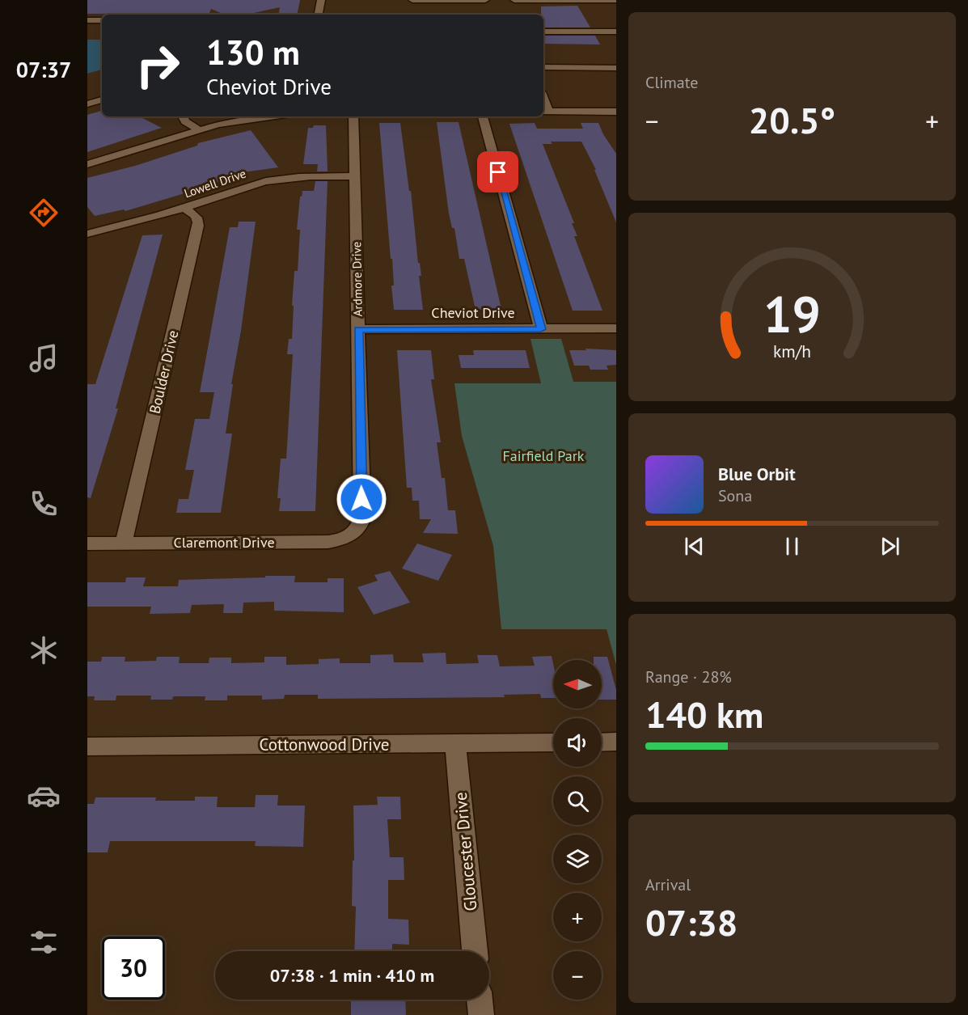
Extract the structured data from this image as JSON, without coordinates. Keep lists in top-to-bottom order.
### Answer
{
  "streets": {
    "street": [
      "Lowell Drive",
      "Ardmore Drive",
      "Cheviot Drive",
      "Boulder Drive",
      "Claremont Drive",
      "Cottonwood Drive",
      "Gloucester Drive"
    ]
  },
  "crossings": [
    ["Lowell Drive", "Ardmore Drive"],
    ["Lowell Drive", "Boulder Drive"],
    ["Ardmore Drive", "Cheviot Drive"],
    ["Ardmore Drive", "Claremont Drive"],
    ["Boulder Drive", "Claremont Drive"],
    ["Cottonwood Drive", "Gloucester Drive"]
  ],
  "parks": ["Fairfield Park"],
  "north": "left",
  "page": {
    "tabs": "07:37",
    "tile": [
      "Climate",
      ["Range · 28%", "140 km"],
      ["Arrival", "07:38"]
    ],
    "turn": ["130 m", "Cheviot Drive"],
    "heat": ["−", "20.5°", "+"],
    "song": ["Blue Orbit", "Sona"],
    "map_buttons": ["+", "−"],
    "limit": "30",
    "trip": "07:38 · 1 min · 410 m",
    "gauge": ["19", "km/h"]
  }
}
